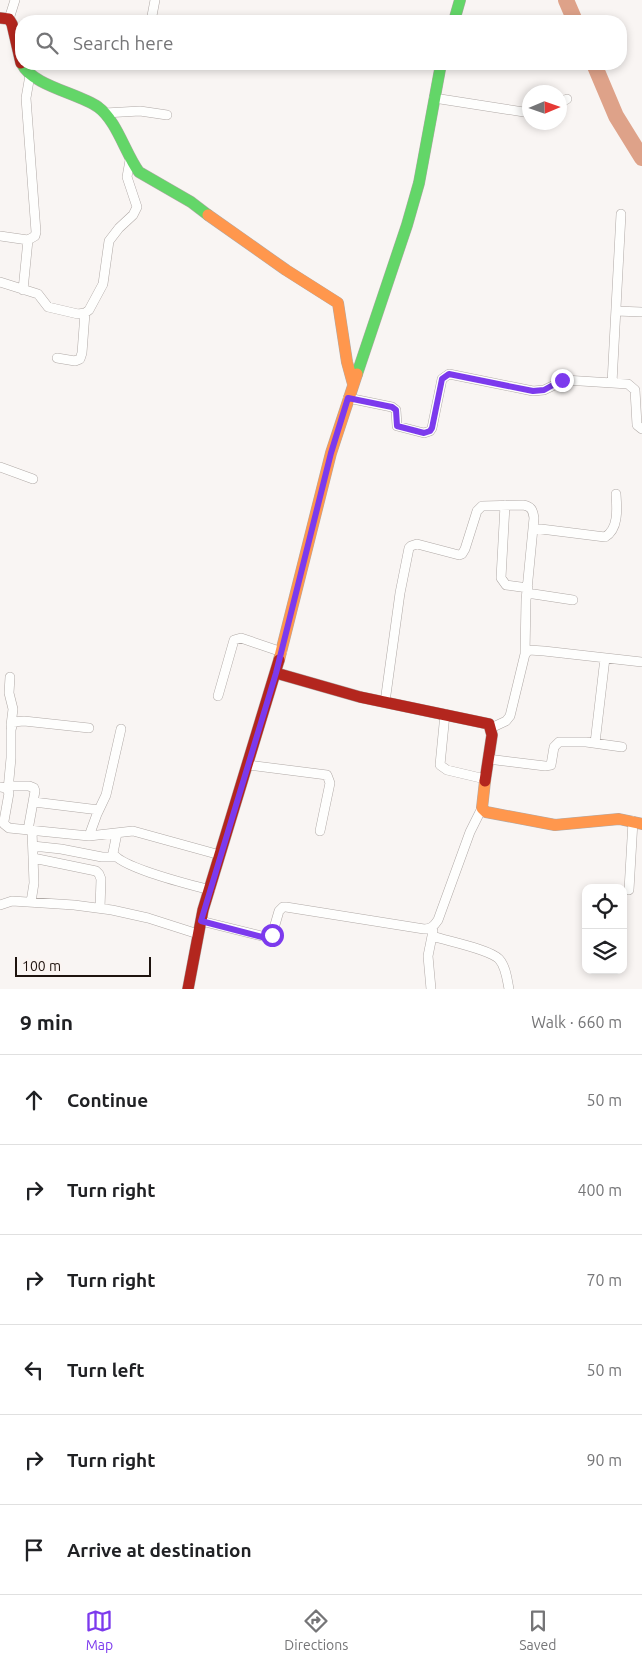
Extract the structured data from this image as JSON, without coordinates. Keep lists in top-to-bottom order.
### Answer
{
  "scale_bar": "100 m",
  "north": "right",
  "page": {
    "search": "Search here",
    "scale": "100 m",
    "heading": ["9 min", "Walk · 660 m"],
    "list": [
      ["Continue", "50 m"],
      ["Turn right", "400 m"],
      ["Turn right", "70 m"],
      ["Turn left", "50 m"],
      ["Turn right", "90 m"],
      "Arrive at destination"
    ],
    "nav": ["Map", "Directions", "Saved"]
  }
}
